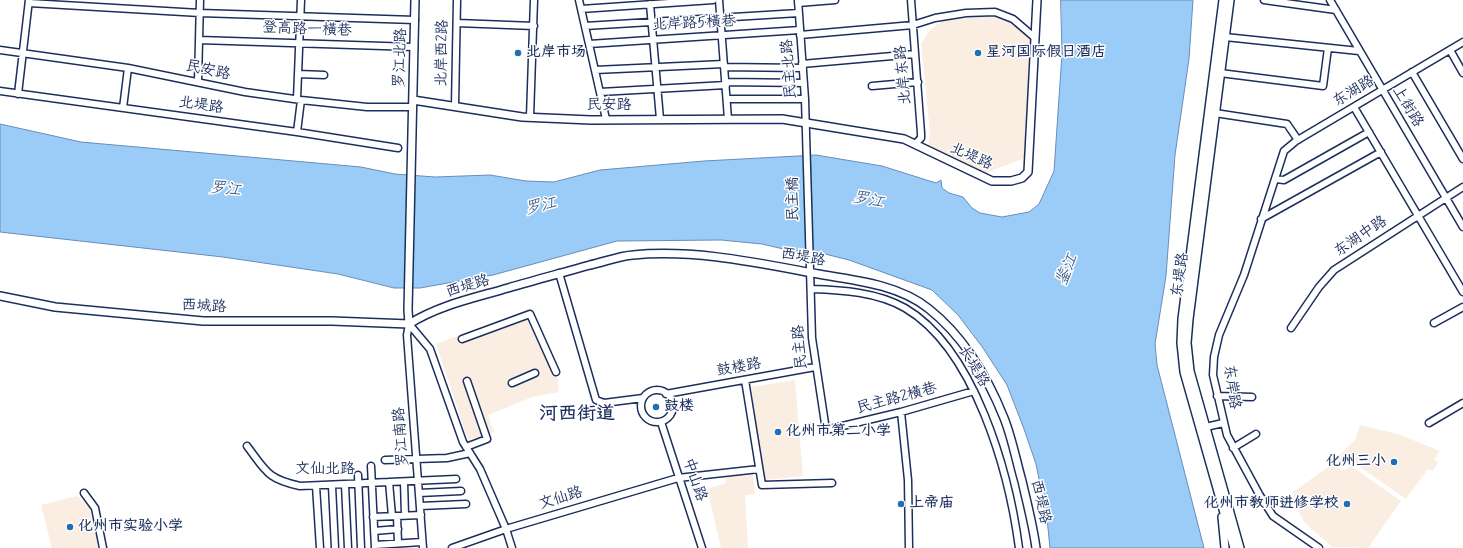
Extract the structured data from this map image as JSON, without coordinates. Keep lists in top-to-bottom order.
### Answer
{
  "streets": {
    "main road": [
      "罗江北路",
      "民安路",
      "北堤路",
      "西堤路",
      "东堤路",
      "西城路"
    ],
    "street": [
      "北岸路5橫巷",
      "登高路一横巷",
      "北岸西2路",
      "民主北路",
      "北岸东路",
      "东湖路",
      "上街路",
      "民主橋",
      "东湖中路",
      "民主路",
      "长堤路",
      "鼓楼路",
      "东岸路",
      "民主路2横巷",
      "罗江南路",
      "文仙北路",
      "中山路",
      "文仙路"
    ]
  },
  "crossings": [
    ["北岸路5橫巷", "民主北路"],
    ["北岸路5橫巷", "北岸东路"],
    ["北岸路5橫巷", "北堤路"],
    ["登高路一横巷", "罗江北路"],
    ["北岸西2路", "民安路"],
    ["罗江北路", "民安路"],
    ["罗江北路", "西堤路"],
    ["罗江北路", "西城路"],
    ["罗江北路", "罗江南路"],
    ["民主北路", "民安路"],
    ["民主北路", "北堤路"],
    ["民主北路", "民主橋"],
    ["民安路", "北堤路"],
    ["北岸东路", "北堤路"],
    ["东湖路", "上街路"],
    ["东湖路", "东岸路"],
    ["上街路", "东湖中路"],
    ["民主橋", "民主路"],
    ["西堤路", "西城路"],
    ["西堤路", "民主路"],
    ["西堤路", "罗江南路"],
    ["西城路", "罗江南路"],
    ["民主路", "长堤路"],
    ["民主路", "鼓楼路"],
    ["民主路", "民主路2横巷"],
    ["长堤路", "民主路2横巷"],
    ["鼓楼路", "中山路"],
    ["罗江南路", "文仙北路"],
    ["中山路", "文仙路"]
  ],
  "districts": ["河西街道"],
  "water": ["罗江", "鉴江"],
  "places": [
    "北岸市场",
    "星河国际假日酒店",
    "鼓楼",
    "化州市第二小学",
    "化州三小",
    "上帝庙",
    "化州市教师进修学校",
    "化州市实验小学"
  ]
}
